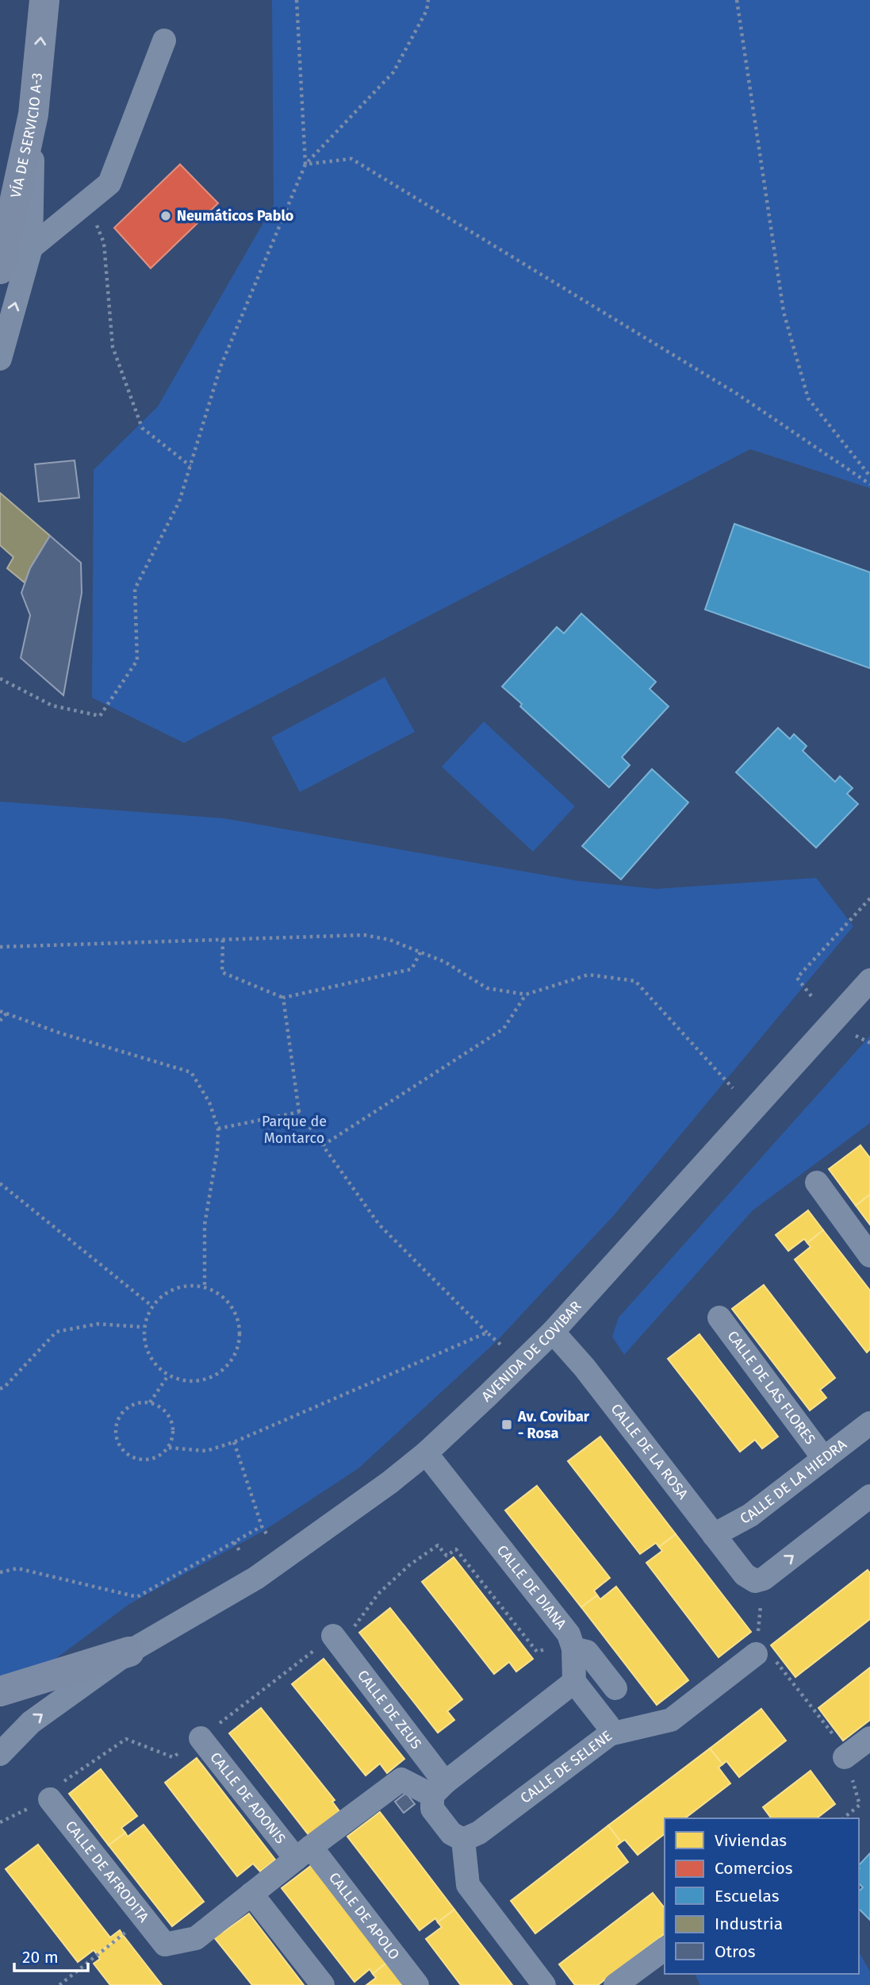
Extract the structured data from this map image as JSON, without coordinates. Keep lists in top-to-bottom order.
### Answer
{
  "streets": {
    "main road": ["VÍA DE SERVICIO A-3", "AVENIDA DE COVIBAR"],
    "street": [
      "CALLE DE LAS FLORES",
      "CALLE DE LA ROSA",
      "CALLE DE LA HIEDRA",
      "CALLE DE DIANA",
      "CALLE DE ZEUS",
      "CALLE DE SELENE",
      "CALLE DE ADONIS",
      "CALLE DE AFRODITA",
      "CALLE DE APOLO"
    ]
  },
  "crossings": [
    ["AVENIDA DE COVIBAR", "CALLE DE LA ROSA"],
    ["AVENIDA DE COVIBAR", "CALLE DE DIANA"],
    ["CALLE DE LAS FLORES", "CALLE DE LA HIEDRA"],
    ["CALLE DE LA ROSA", "CALLE DE LA HIEDRA"],
    ["CALLE DE ADONIS", "CALLE DE APOLO"]
  ],
  "one_way": ["VÍA DE SERVICIO A-3"],
  "parks": ["Parque de Montarco"],
  "places": {
    "other": ["Neumáticos Pablo"],
    "transit": ["Av. Covibar - Rosa"]
  },
  "legend": [
    "Viviendas",
    "Comercios",
    "Escuelas",
    "Industria",
    "Otros"
  ],
  "scale_bar": "20 m"
}
